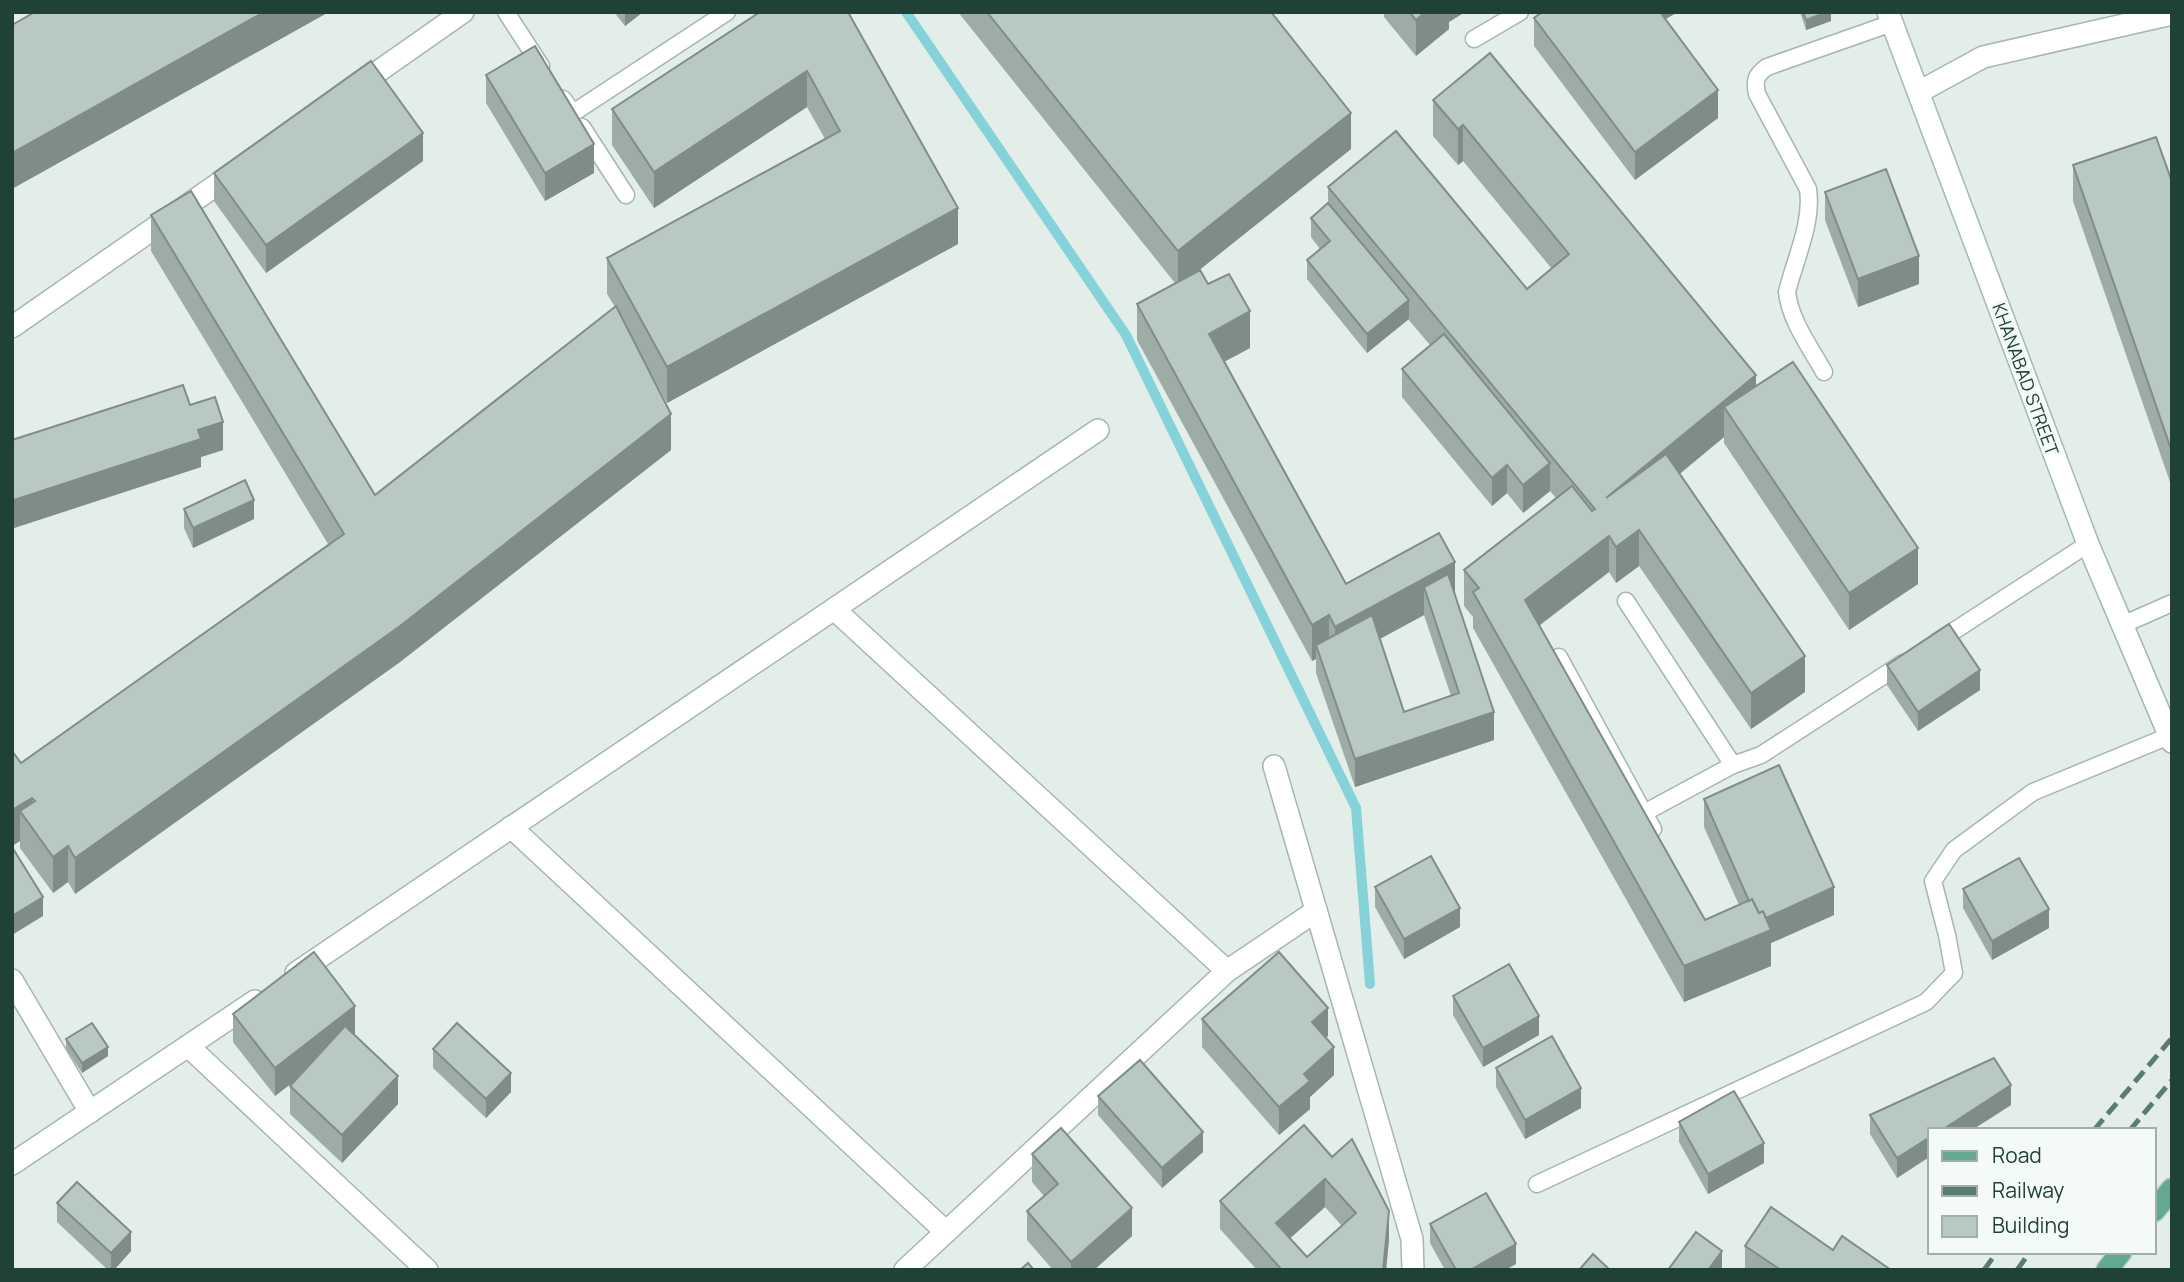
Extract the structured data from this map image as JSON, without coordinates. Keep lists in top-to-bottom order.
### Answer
{
  "streets": {
    "street": ["KHANABAD STREET"]
  },
  "legend": ["Road", "Railway", "Building"]
}
